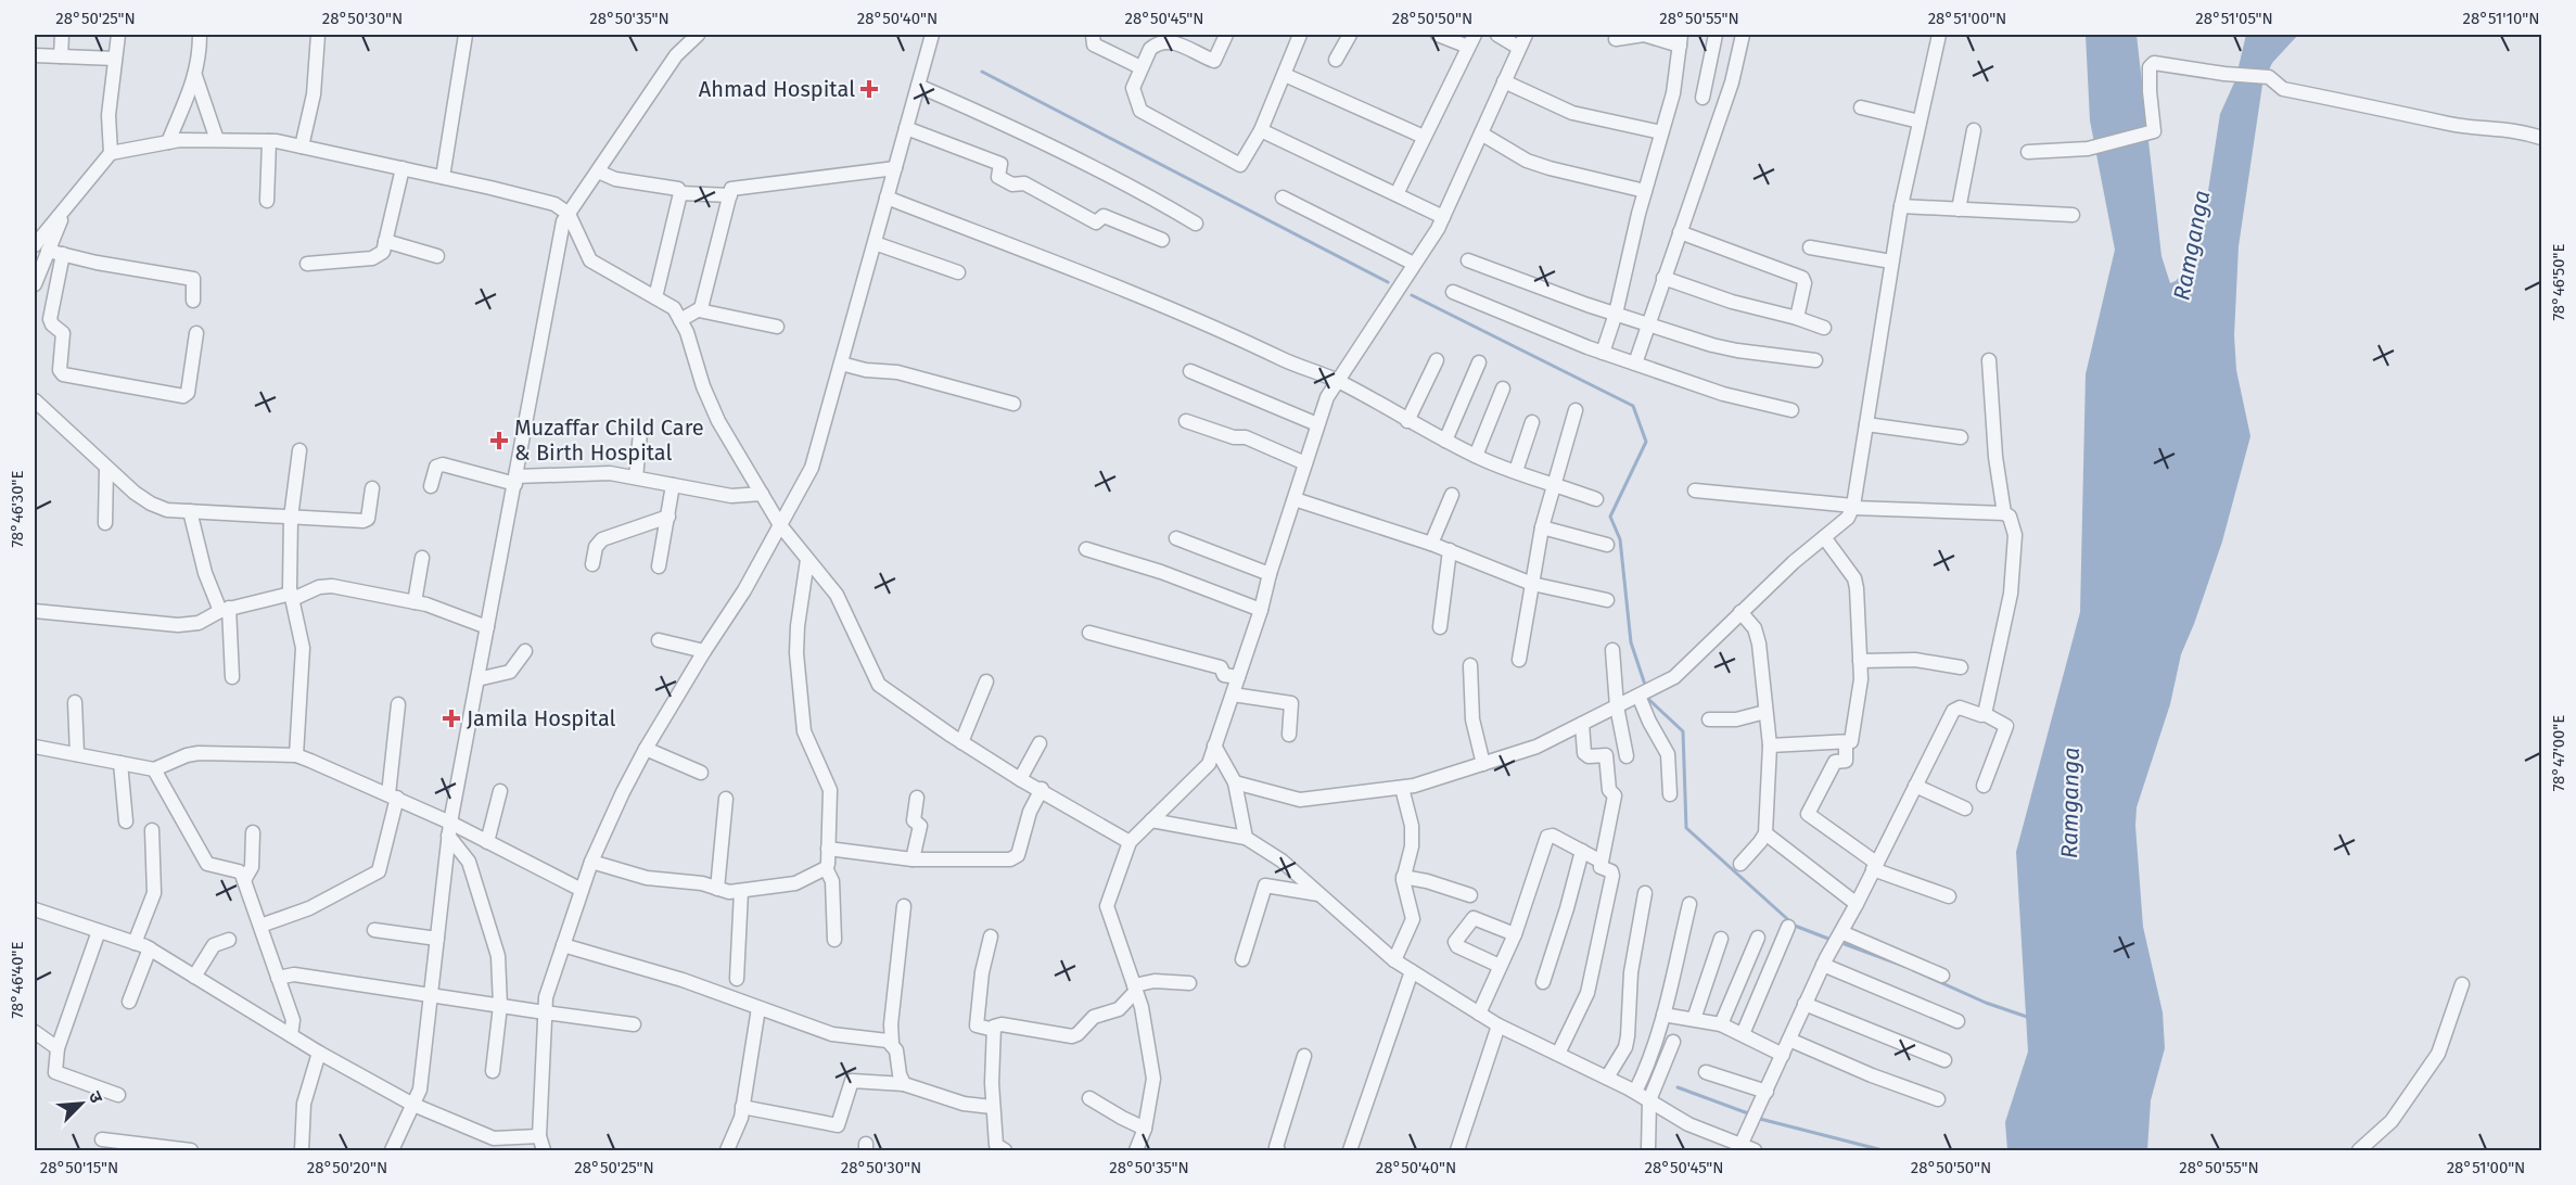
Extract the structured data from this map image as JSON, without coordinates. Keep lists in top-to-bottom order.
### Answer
{
  "water": ["Ramganga"],
  "places": {
    "health": ["Ahmad Hospital", "Muzaffar Child Care & Birth Hospital", "Jamila Hospital"]
  },
  "north": "top right",
  "coordinates": [
    "28°50'25\"N",
    "28°50'30\"N",
    "28°50'35\"N",
    "28°50'40\"N",
    "28°50'45\"N",
    "28°50'50\"N",
    "28°50'55\"N",
    "28°51'00\"N",
    "28°51'05\"N",
    "28°51'10\"N",
    "78°46'50\"E",
    "78°46'30\"E",
    "78°47'00\"E",
    "78°46'40\"E",
    "28°50'15\"N",
    "28°50'20\"N"
  ]
}
